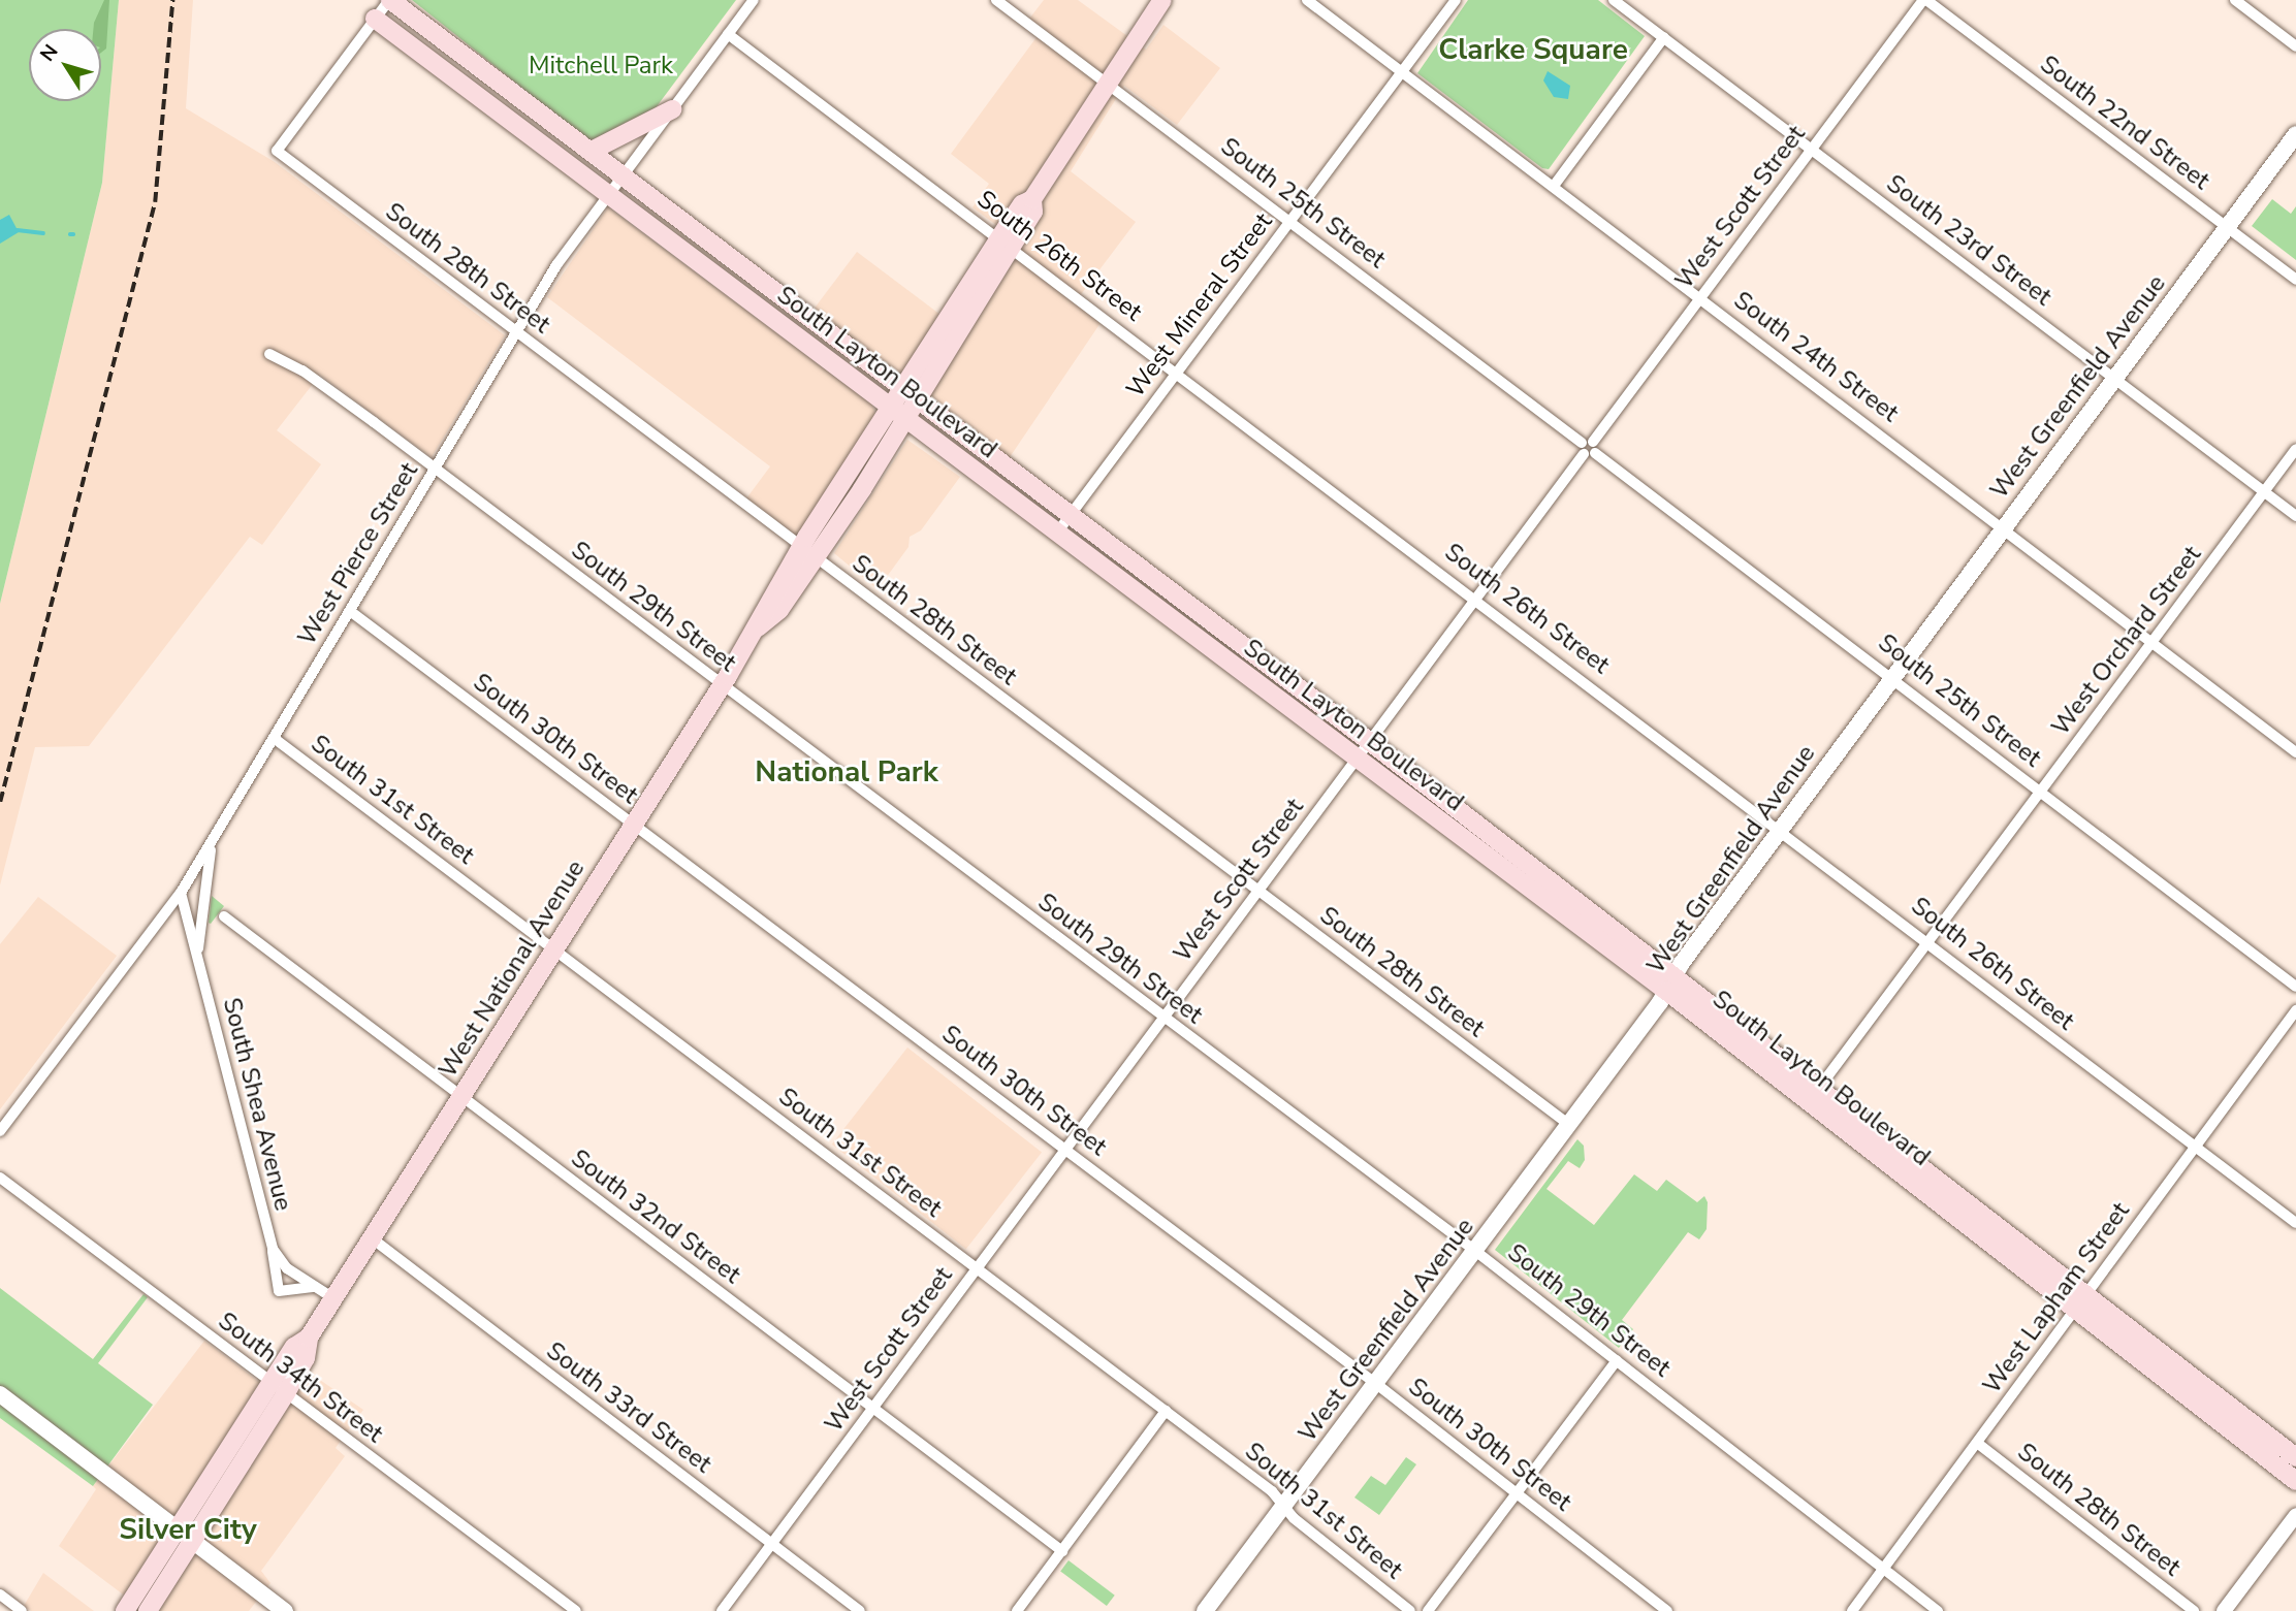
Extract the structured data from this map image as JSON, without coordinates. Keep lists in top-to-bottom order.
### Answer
{
  "streets": {
    "main road": ["South Layton Boulevard", "West Greenfield Avenue", "West National Avenue"],
    "street": [
      "South 22nd Street",
      "South 25th Street",
      "West Scott Street",
      "South 23rd Street",
      "South 26th Street",
      "South 28th Street",
      "West Mineral Street",
      "South 24th Street",
      "West Pierce Street",
      "South 29th Street",
      "West Orchard Street",
      "South 30th Street",
      "South 31st Street",
      "South Shea Avenue",
      "South 32nd Street",
      "West Lapham Street",
      "South 34th Street",
      "South 33rd Street"
    ]
  },
  "crossings": [
    ["South 22nd Street", "West Scott Street"],
    ["South 22nd Street", "West Greenfield Avenue"],
    ["South 25th Street", "West Scott Street"],
    ["South 25th Street", "West Mineral Street"],
    ["South 25th Street", "West Greenfield Avenue"],
    ["South 25th Street", "West Orchard Street"],
    ["South 25th Street", "West National Avenue"],
    ["West Scott Street", "South 23rd Street"],
    ["West Scott Street", "South 26th Street"],
    ["West Scott Street", "South 28th Street"],
    ["West Scott Street", "South 24th Street"],
    ["West Scott Street", "South Layton Boulevard"],
    ["West Scott Street", "South 29th Street"],
    ["West Scott Street", "South 30th Street"],
    ["West Scott Street", "South 31st Street"],
    ["West Scott Street", "South 32nd Street"],
    ["West Scott Street", "South 33rd Street"],
    ["South 23rd Street", "West Greenfield Avenue"],
    ["South 23rd Street", "West Orchard Street"],
    ["South 26th Street", "West Mineral Street"],
    ["South 26th Street", "West Greenfield Avenue"],
    ["South 26th Street", "West Pierce Street"],
    ["South 26th Street", "West Orchard Street"],
    ["South 26th Street", "West National Avenue"],
    ["South 26th Street", "West Lapham Street"],
    ["South 28th Street", "South Layton Boulevard"],
    ["South 28th Street", "West Greenfield Avenue"],
    ["South 28th Street", "West Pierce Street"],
    ["South 28th Street", "West National Avenue"],
    ["South 28th Street", "West Lapham Street"],
    ["West Mineral Street", "South 24th Street"],
    ["West Mineral Street", "South Layton Boulevard"],
    ["South 24th Street", "West Greenfield Avenue"],
    ["South 24th Street", "West Orchard Street"],
    ["South Layton Boulevard", "West Greenfield Avenue"],
    ["South Layton Boulevard", "West Pierce Street"],
    ["South Layton Boulevard", "West Orchard Street"],
    ["South Layton Boulevard", "West National Avenue"],
    ["South Layton Boulevard", "West Lapham Street"],
    ["West Greenfield Avenue", "South 29th Street"],
    ["West Greenfield Avenue", "South 30th Street"],
    ["West Greenfield Avenue", "South 31st Street"],
    ["West Pierce Street", "South 29th Street"],
    ["West Pierce Street", "South 30th Street"],
    ["West Pierce Street", "South 31st Street"],
    ["West Pierce Street", "South Shea Avenue"],
    ["South 29th Street", "West National Avenue"],
    ["South 29th Street", "West Lapham Street"],
    ["South 30th Street", "West National Avenue"],
    ["South 31st Street", "West National Avenue"],
    ["West National Avenue", "South Shea Avenue"],
    ["West National Avenue", "South 32nd Street"],
    ["West National Avenue", "South 34th Street"],
    ["West National Avenue", "South 33rd Street"]
  ],
  "districts": ["Clarke Square", "National Park", "Silver City"],
  "parks": ["Mitchell Park"],
  "north": "top left"
}
